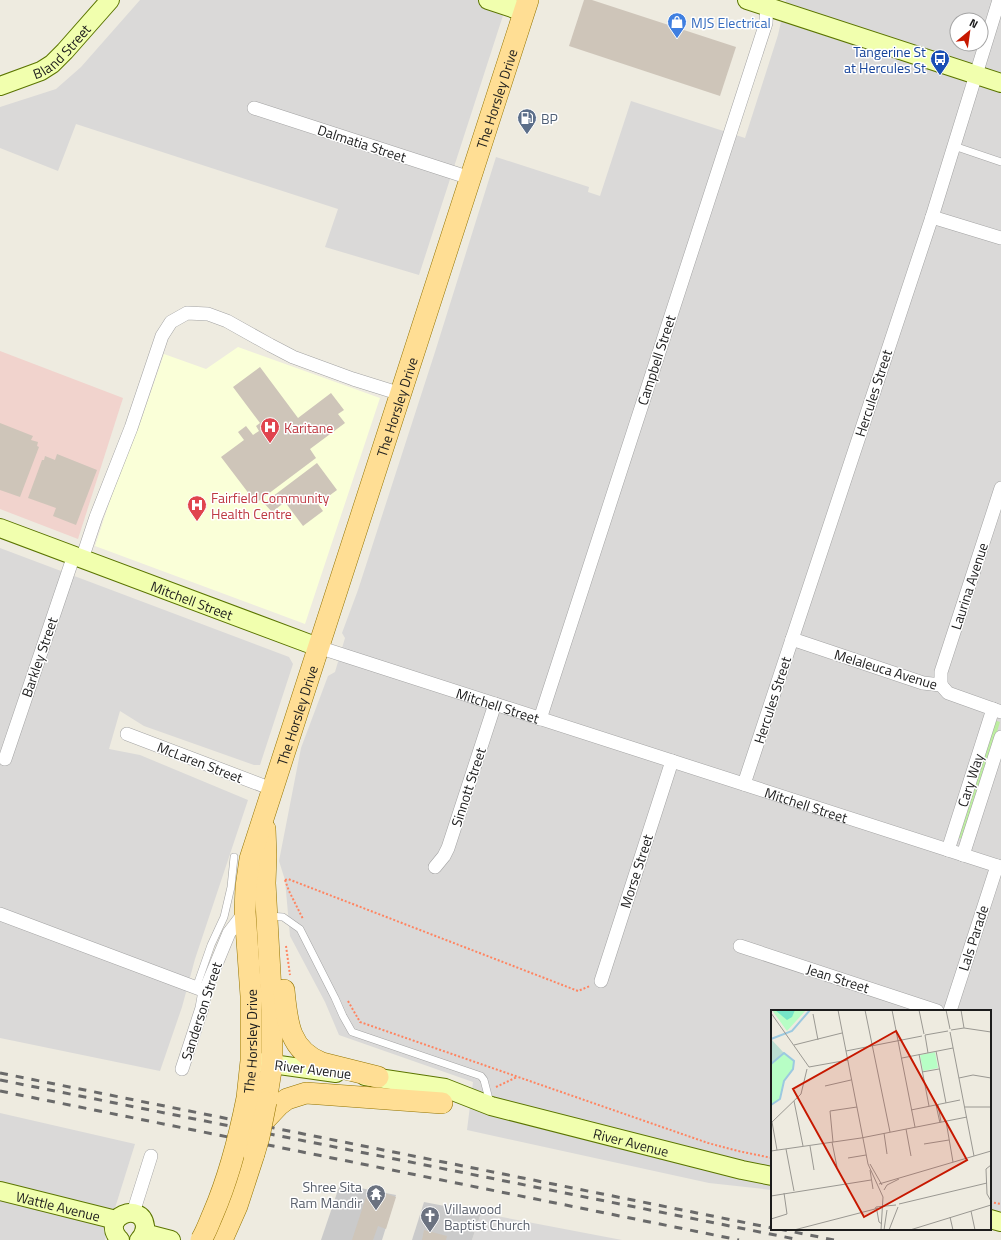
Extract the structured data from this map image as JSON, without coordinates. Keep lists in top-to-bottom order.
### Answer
{
  "streets": {
    "main road": ["The Horsley Drive"],
    "street": [
      "Bland Street",
      "Dalmatia Street",
      "Campbell Street",
      "Hercules Street",
      "Laurina Avenue",
      "Mitchell Street",
      "Barkley Street",
      "Melaleuca Avenue",
      "McLaren Street",
      "Cary Way",
      "Sinnott Street",
      "Morse Street",
      "Lals Parade",
      "Jean Street",
      "Sanderson Street",
      "River Avenue",
      "Wattle Avenue"
    ]
  },
  "crossings": [
    ["The Horsley Drive", "Dalmatia Street"],
    ["The Horsley Drive", "Mitchell Street"],
    ["The Horsley Drive", "Barkley Street"],
    ["The Horsley Drive", "McLaren Street"],
    ["The Horsley Drive", "Sanderson Street"],
    ["The Horsley Drive", "River Avenue"],
    ["Campbell Street", "Mitchell Street"],
    ["Hercules Street", "Mitchell Street"],
    ["Hercules Street", "Melaleuca Avenue"],
    ["Laurina Avenue", "Melaleuca Avenue"],
    ["Mitchell Street", "Barkley Street"],
    ["Mitchell Street", "Cary Way"],
    ["Mitchell Street", "Sinnott Street"],
    ["Mitchell Street", "Morse Street"],
    ["Mitchell Street", "Lals Parade"],
    ["Melaleuca Avenue", "Cary Way"]
  ],
  "places": {
    "shop": ["MJS Electrical"],
    "bus stop": ["Tangerine St at Hercules St"],
    "fuel station": ["BP"],
    "hospital": ["Karitane", "Fairfield Community Health Centre"],
    "temple": ["Shree Sita Ram Mandir"],
    "church": ["Villawood Baptist Church"]
  },
  "north": "top right"
}
